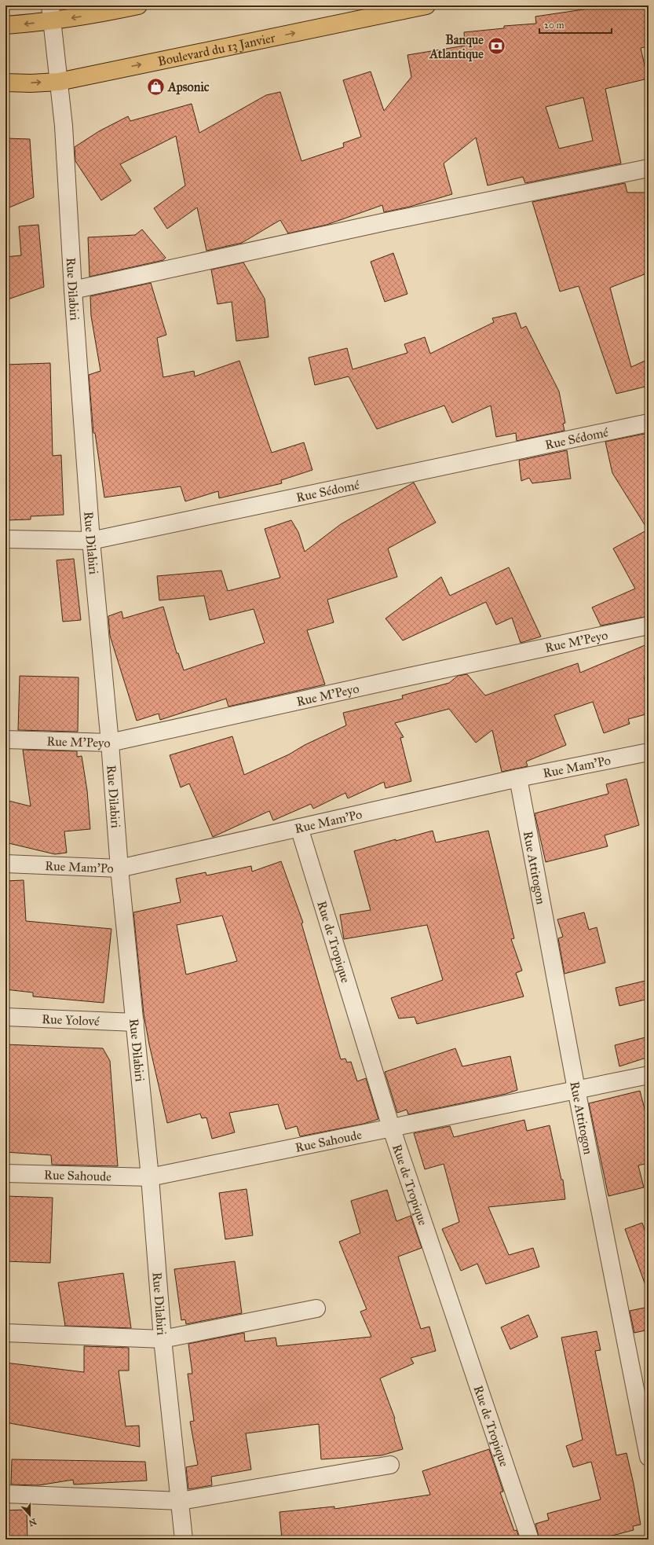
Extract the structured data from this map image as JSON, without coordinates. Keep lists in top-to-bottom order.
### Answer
{
  "streets": {
    "highway": ["Boulevard du 13 Janvier"],
    "street": [
      "Rue Dilabiri",
      "Rue Sédomé",
      "Rue M'Peyo",
      "Rue Mam'Po",
      "Rue Attitogon",
      "Rue de Tropique",
      "Rue Yolové",
      "Rue Sahoude"
    ]
  },
  "crossings": [
    ["Boulevard du 13 Janvier", "Rue Dilabiri"],
    ["Rue Dilabiri", "Rue Sédomé"],
    ["Rue Dilabiri", "Rue M'Peyo"],
    ["Rue Dilabiri", "Rue Mam'Po"],
    ["Rue Dilabiri", "Rue Yolové"],
    ["Rue Dilabiri", "Rue Sahoude"],
    ["Rue Mam'Po", "Rue Attitogon"],
    ["Rue Mam'Po", "Rue de Tropique"],
    ["Rue Attitogon", "Rue Sahoude"],
    ["Rue de Tropique", "Rue Sahoude"]
  ],
  "places": {
    "bank": ["Banque Atlantique"],
    "shop": ["Apsonic"]
  },
  "scale_bar": "20 m",
  "north": "bottom"
}
